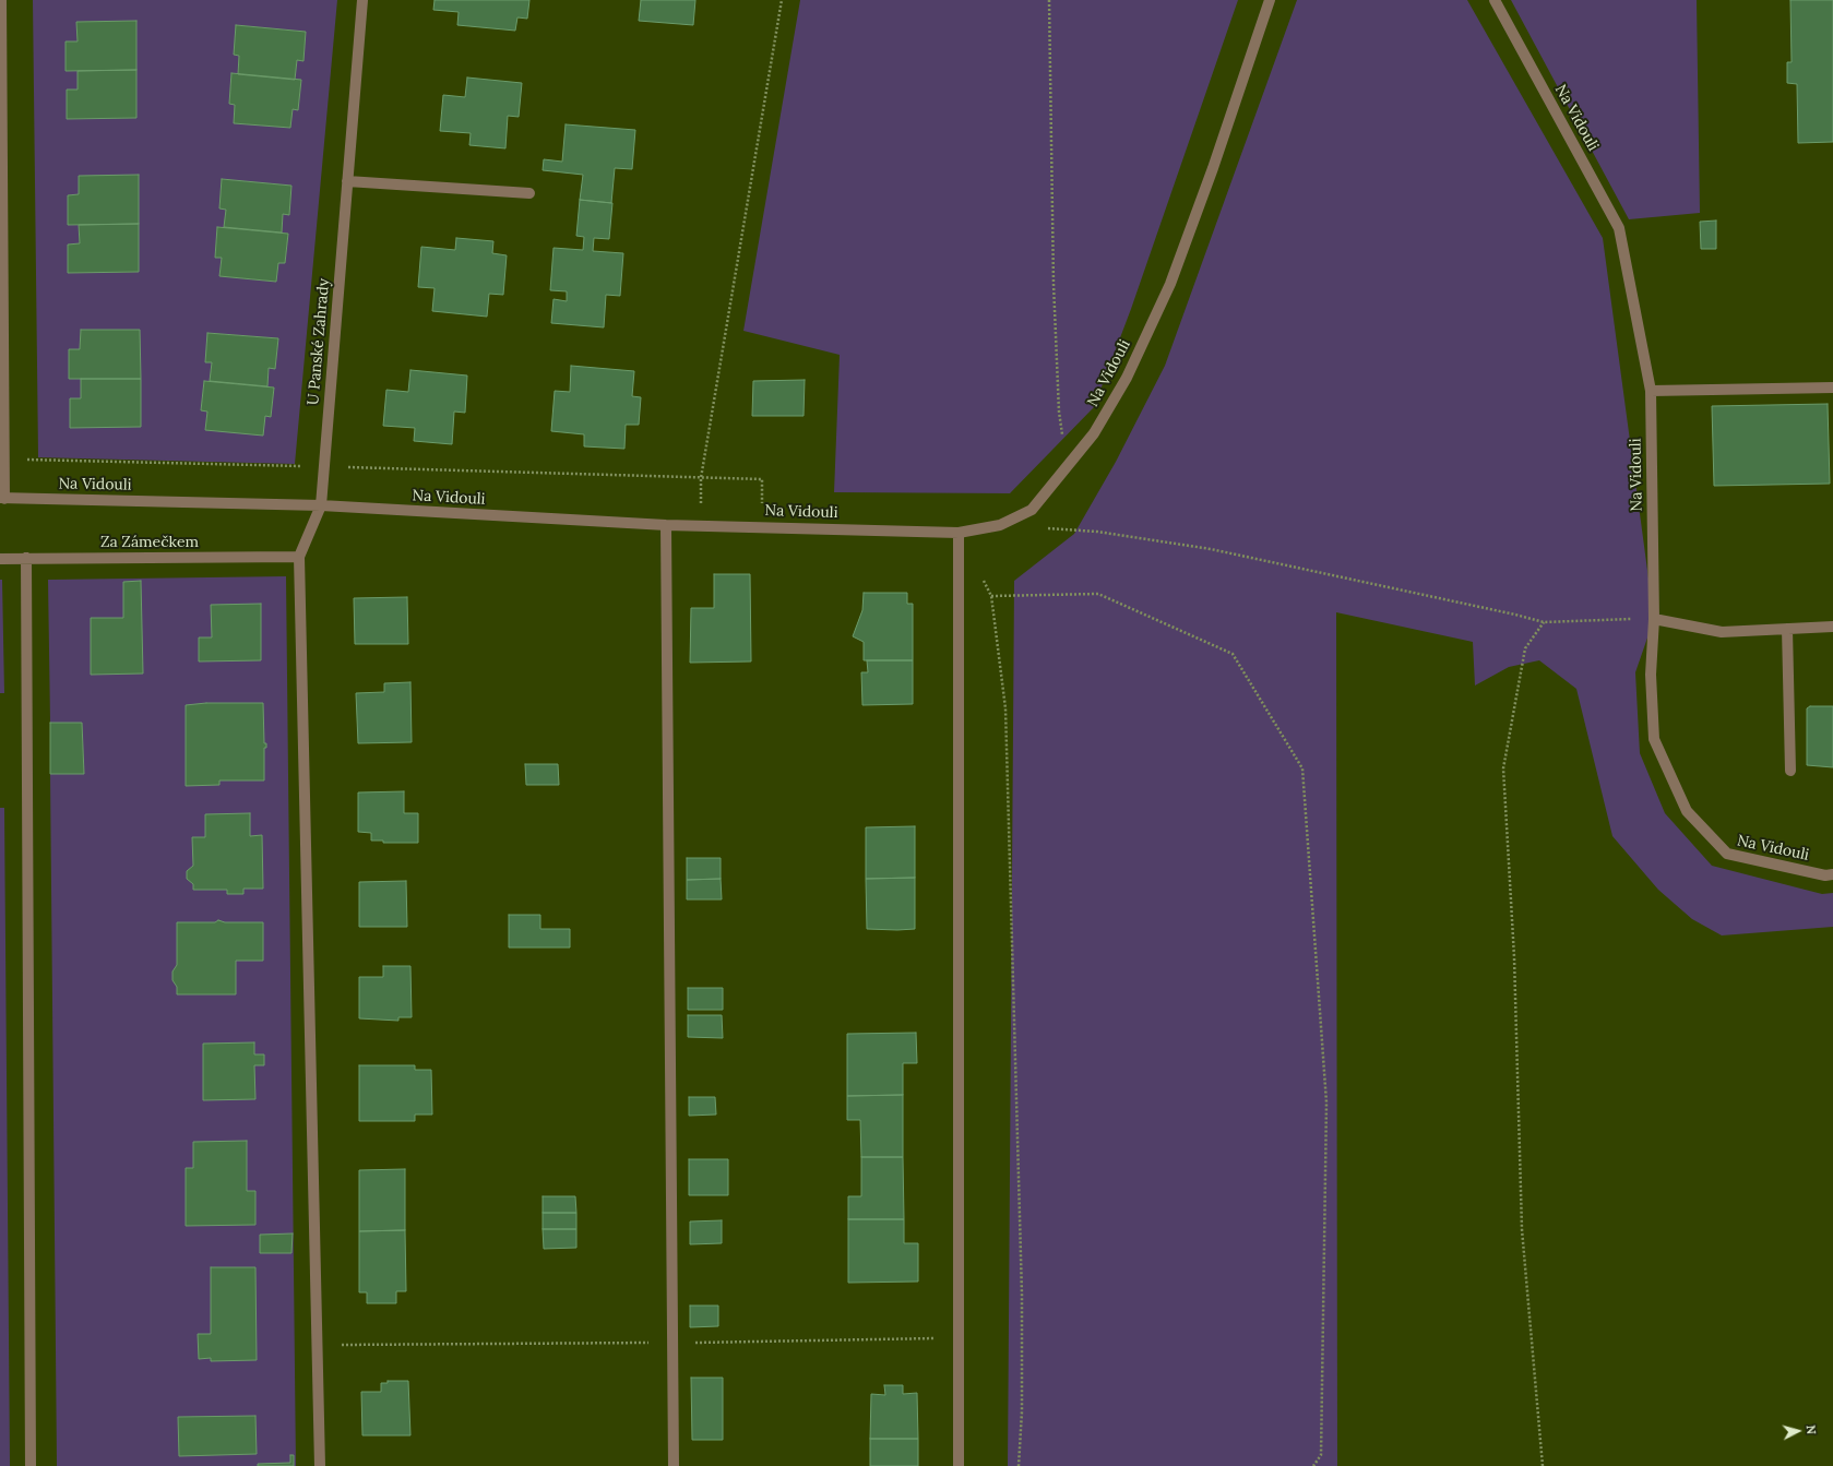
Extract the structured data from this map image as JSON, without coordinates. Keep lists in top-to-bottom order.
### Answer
{
  "streets": {
    "street": ["Na Vidouli", "U Panské Zahrady", "Za Zámečkem"]
  },
  "crossings": [
    ["Na Vidouli", "U Panské Zahrady"],
    ["U Panské Zahrady", "Za Zámečkem"]
  ],
  "north": "right"
}
